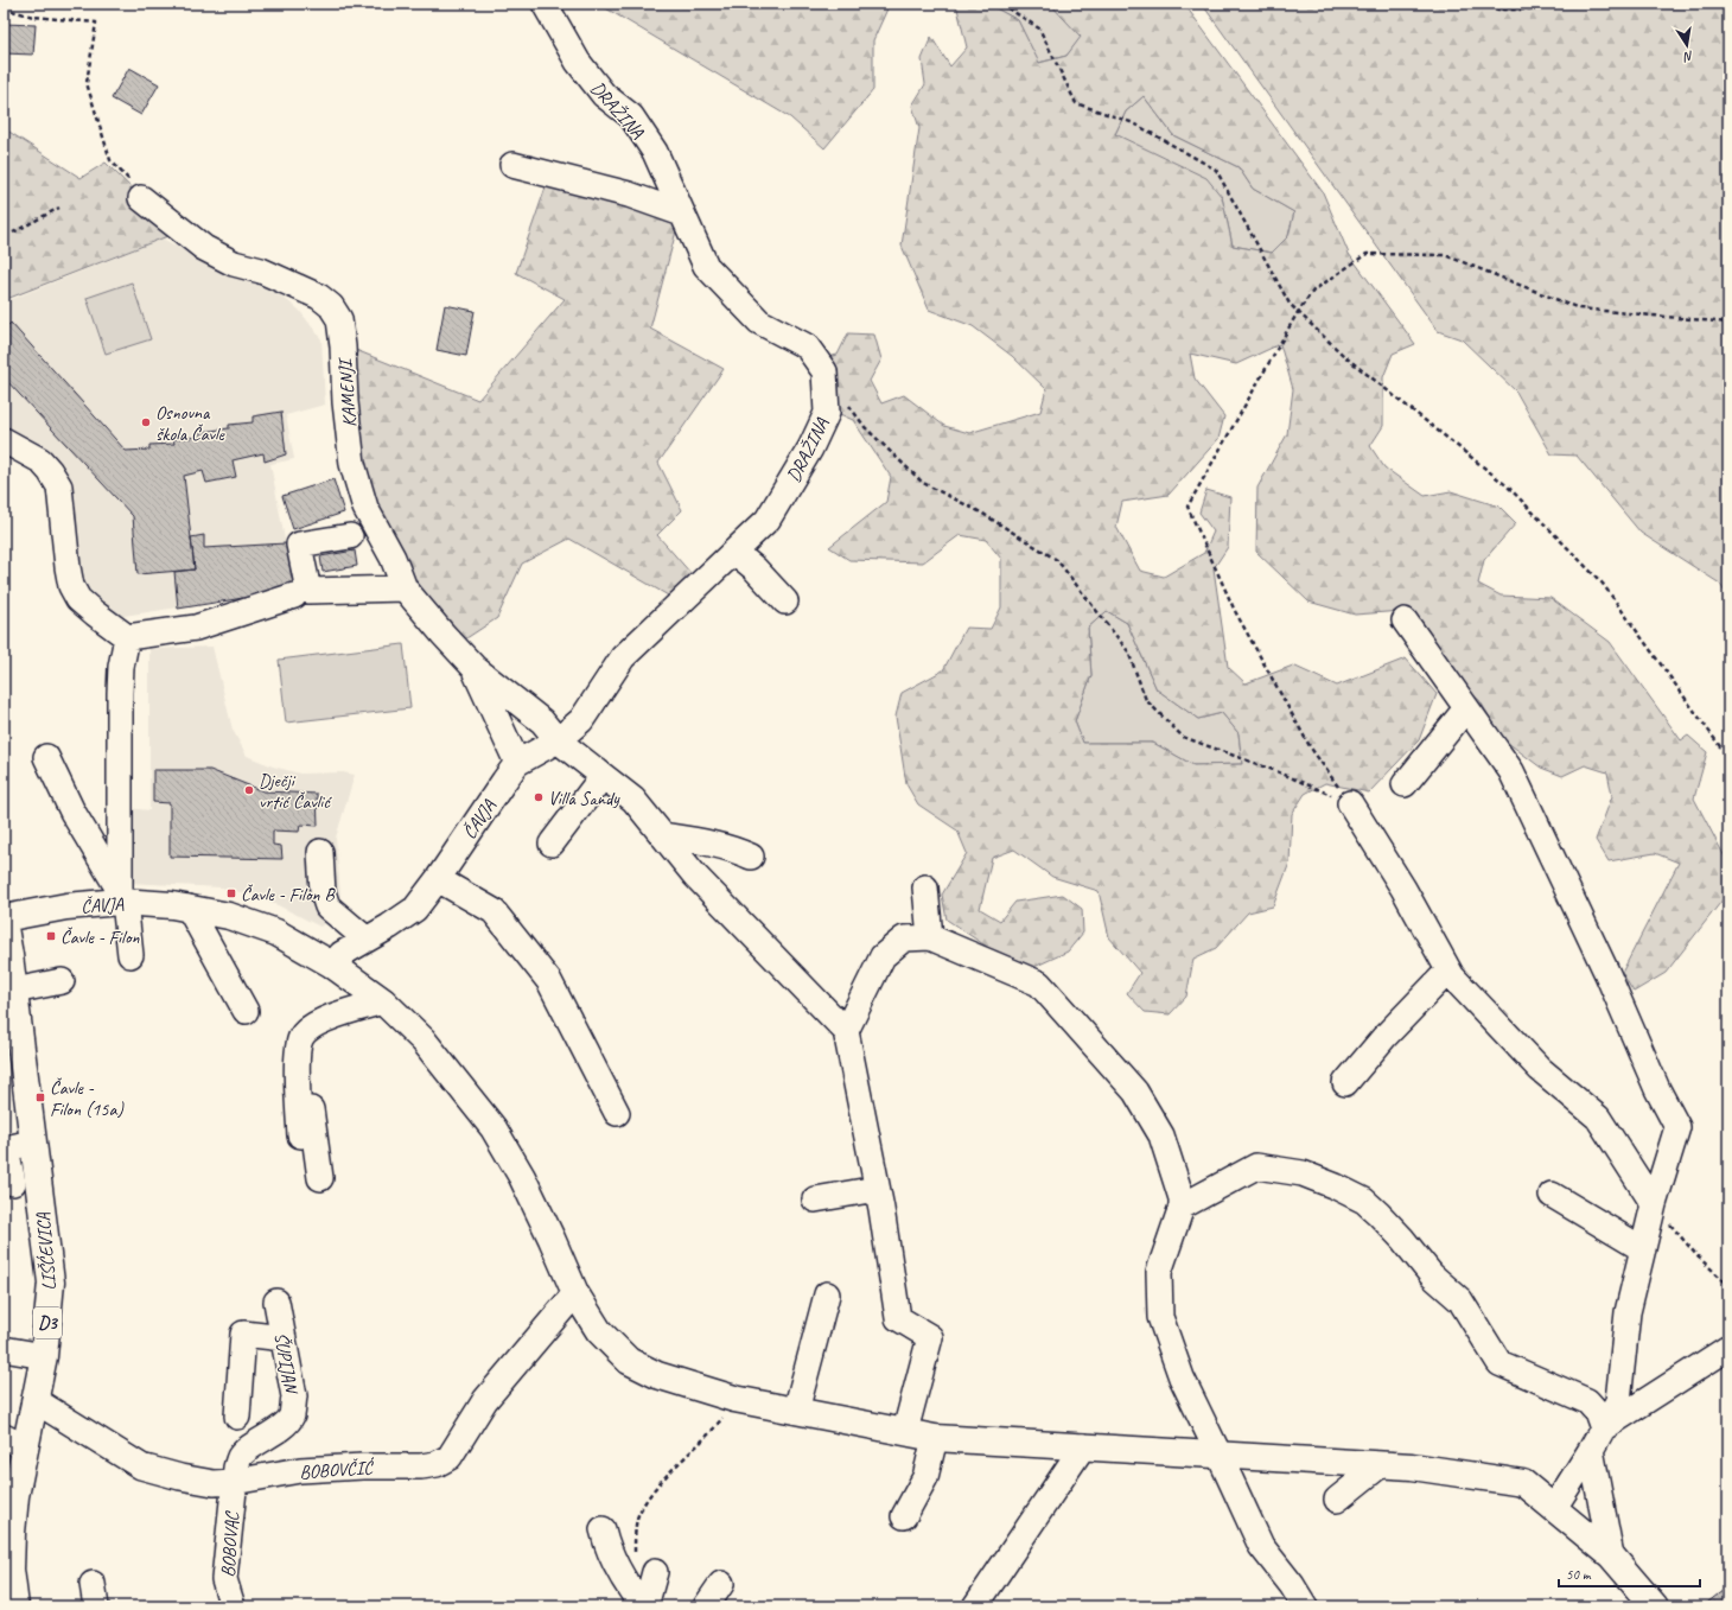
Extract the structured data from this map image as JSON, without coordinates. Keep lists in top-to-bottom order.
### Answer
{
  "streets": {
    "main road": ["ČAVJA", "LIŠĆEVICA", "D3"],
    "street": [
      "DRAŽINA",
      "KAMENJI",
      "ŠUPIJAN",
      "BOBOVČIĆ",
      "BOBOVAC"
    ]
  },
  "crossings": [
    ["DRAŽINA", "KAMENJI"],
    ["DRAŽINA", "ČAVJA"],
    ["KAMENJI", "ČAVJA"],
    ["ČAVJA", "LIŠĆEVICA"],
    ["ČAVJA", "BOBOVČIĆ"],
    ["LIŠĆEVICA", "BOBOVČIĆ"],
    ["ŠUPIJAN", "BOBOVČIĆ"],
    ["ŠUPIJAN", "BOBOVAC"],
    ["BOBOVČIĆ", "BOBOVAC"]
  ],
  "places": {
    "other": ["Osnovna škola Čavle", "Dječji vrtić Čavlić", "Villa Sandy"],
    "transit": ["Čavle - Filon B", "Čavle - Filon", "Čavle - Filon (15a)"]
  },
  "scale_bar": "50 m",
  "north": "bottom"
}
